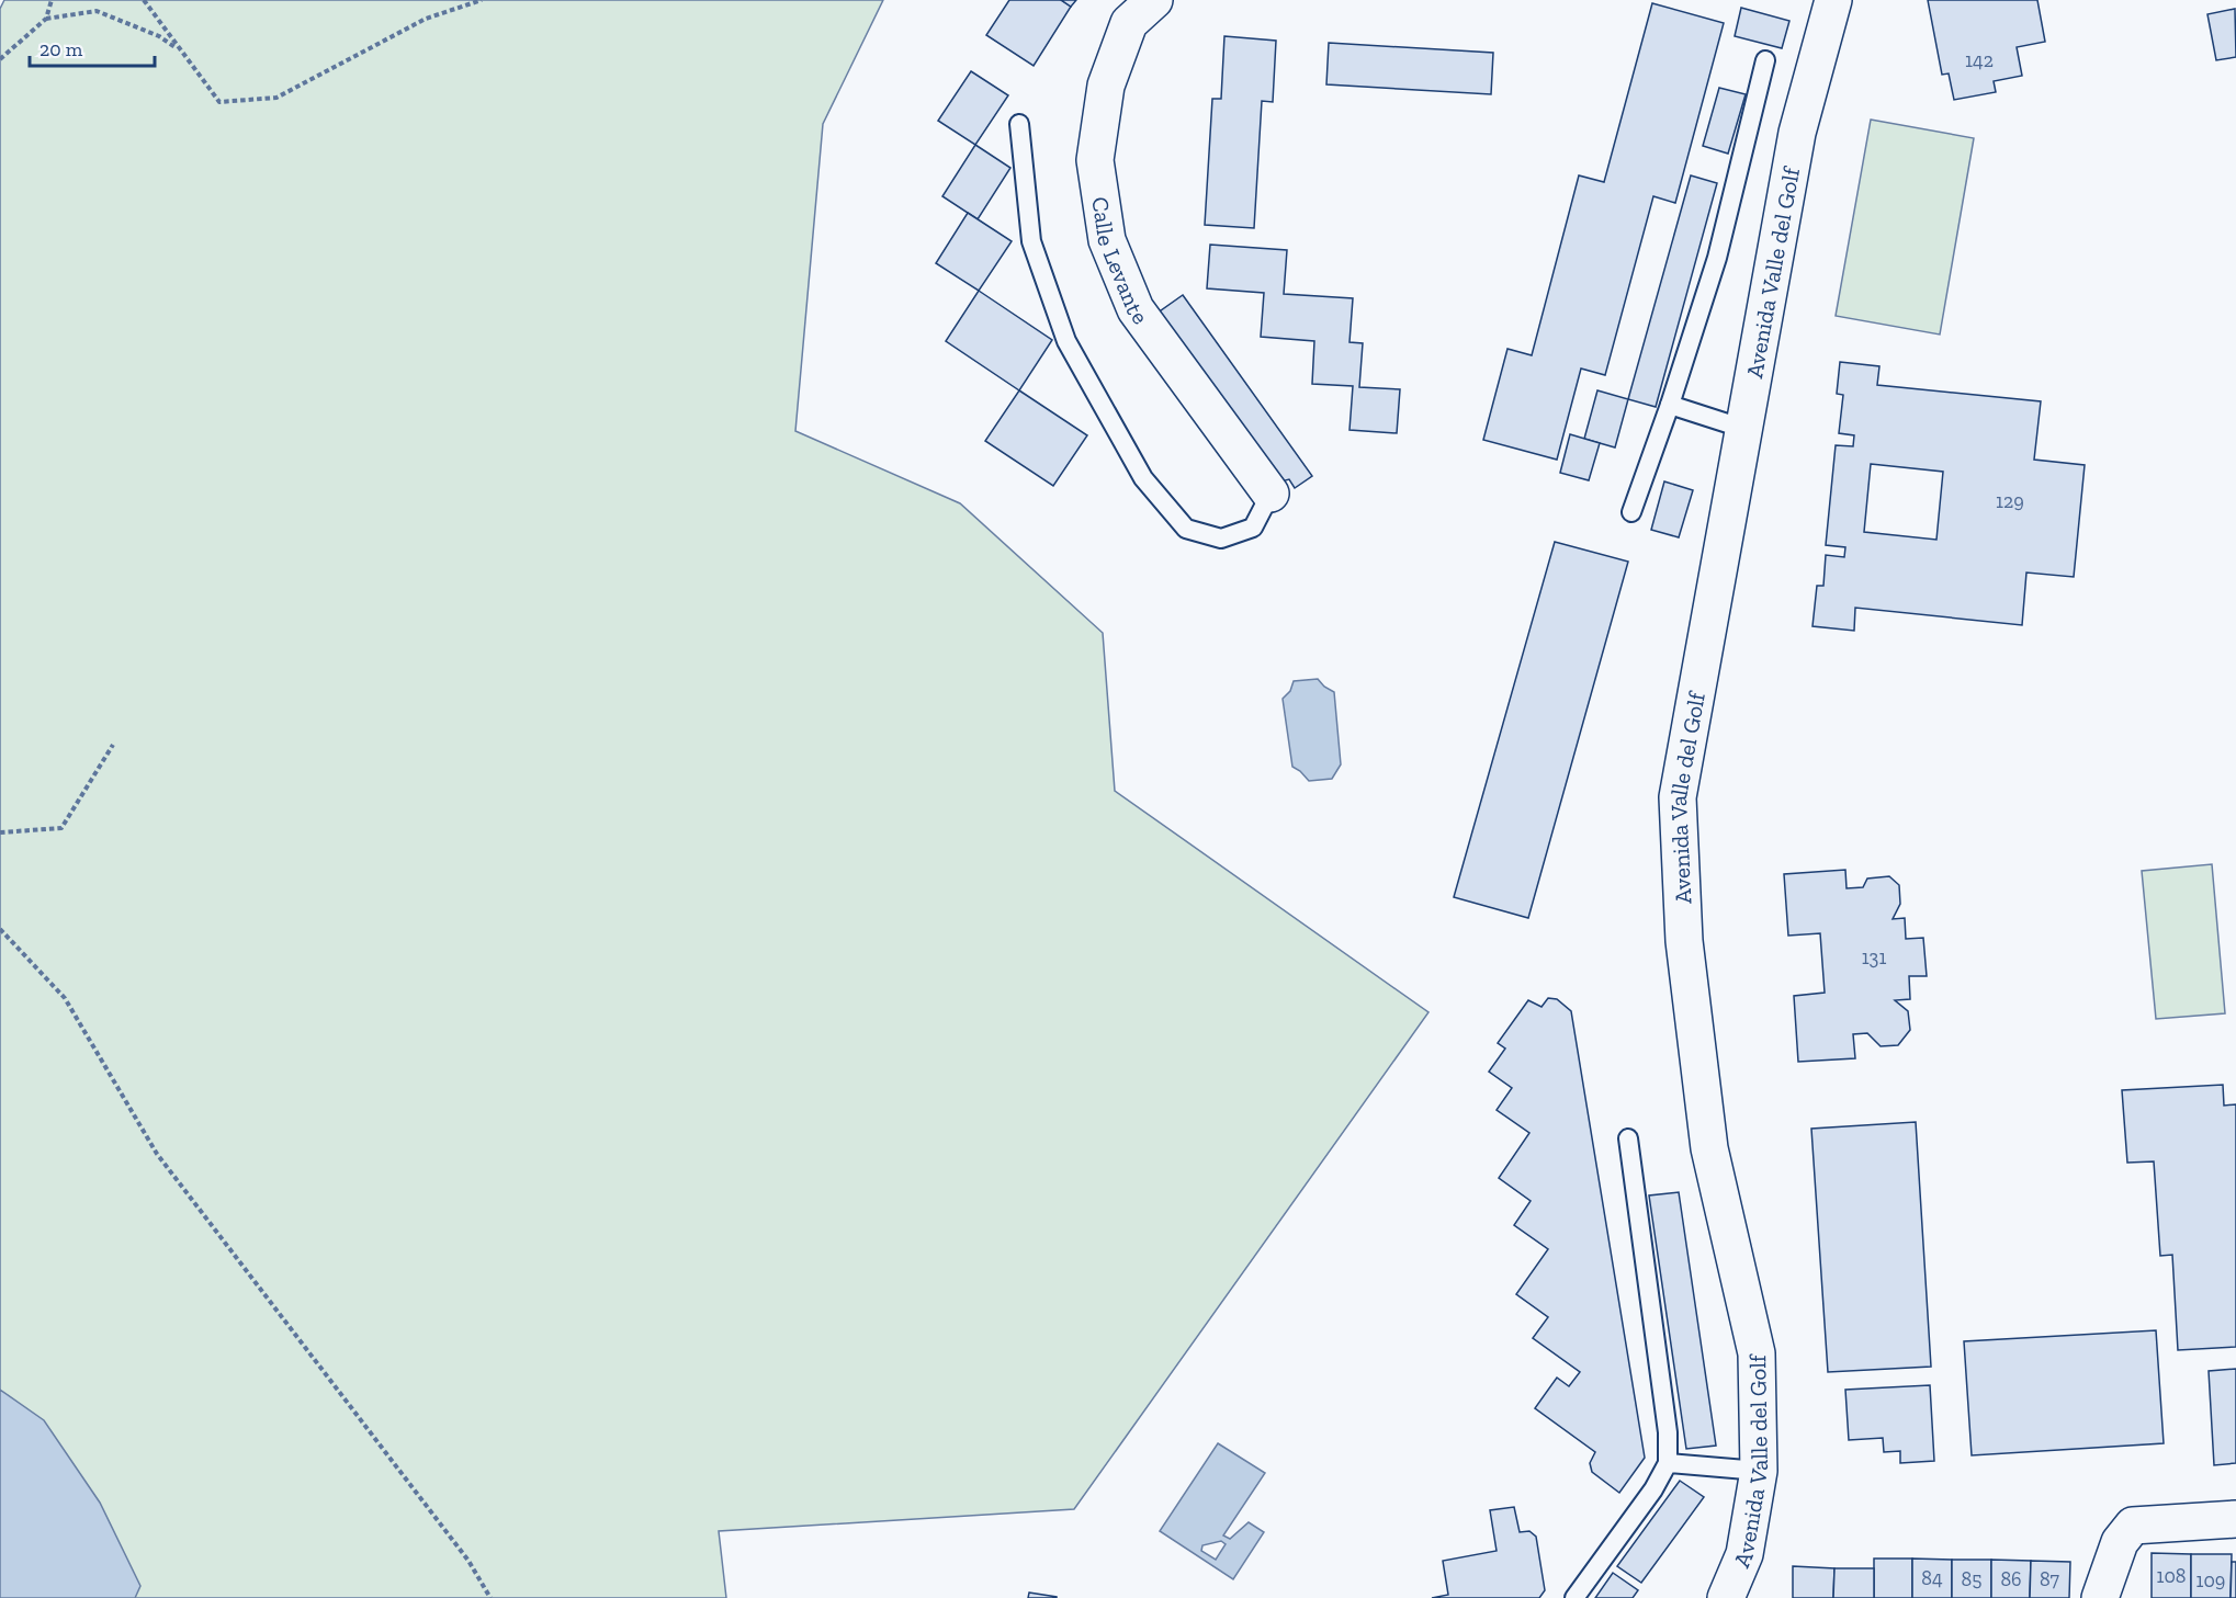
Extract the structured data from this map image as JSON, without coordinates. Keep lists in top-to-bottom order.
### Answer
{
  "streets": {
    "street": ["Calle Levante", "Avenida Valle del Golf"]
  },
  "house_numbers": [
    "142",
    "129",
    "131",
    "108",
    "84",
    "85",
    "86",
    "87",
    "109"
  ],
  "scale_bar": "20 m"
}
